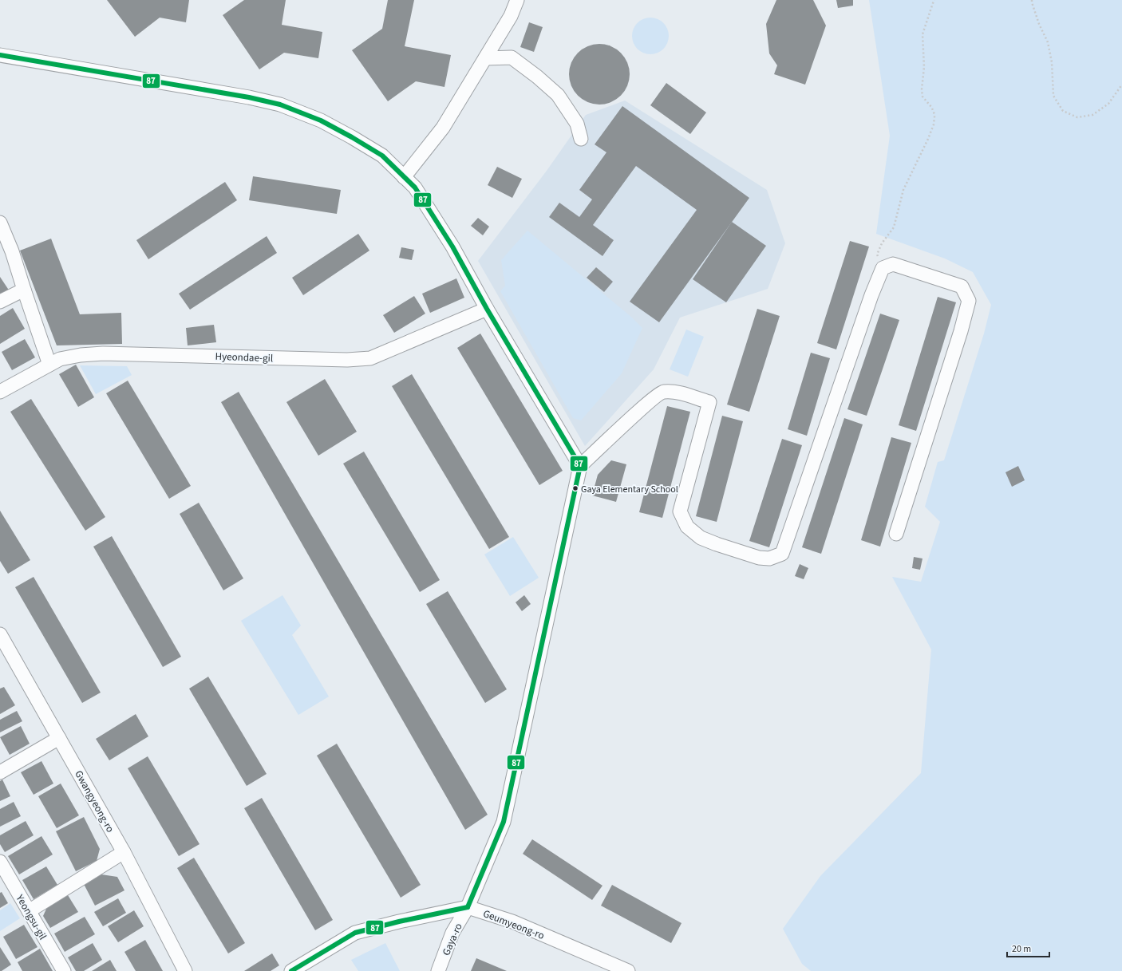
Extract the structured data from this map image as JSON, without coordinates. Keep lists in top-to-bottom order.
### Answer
{
  "streets": {
    "street": [
      "Hyeondae-gil",
      "Gwangyeong-ro",
      "Yeongsu-gil",
      "Geumyeong-ro",
      "Gaya-ro"
    ]
  },
  "crossings": [
    ["Geumyeong-ro", "Gaya-ro"]
  ],
  "places": ["Gaya Elementary School"],
  "lines": ["transit line 87"],
  "scale_bar": "20 m"
}
